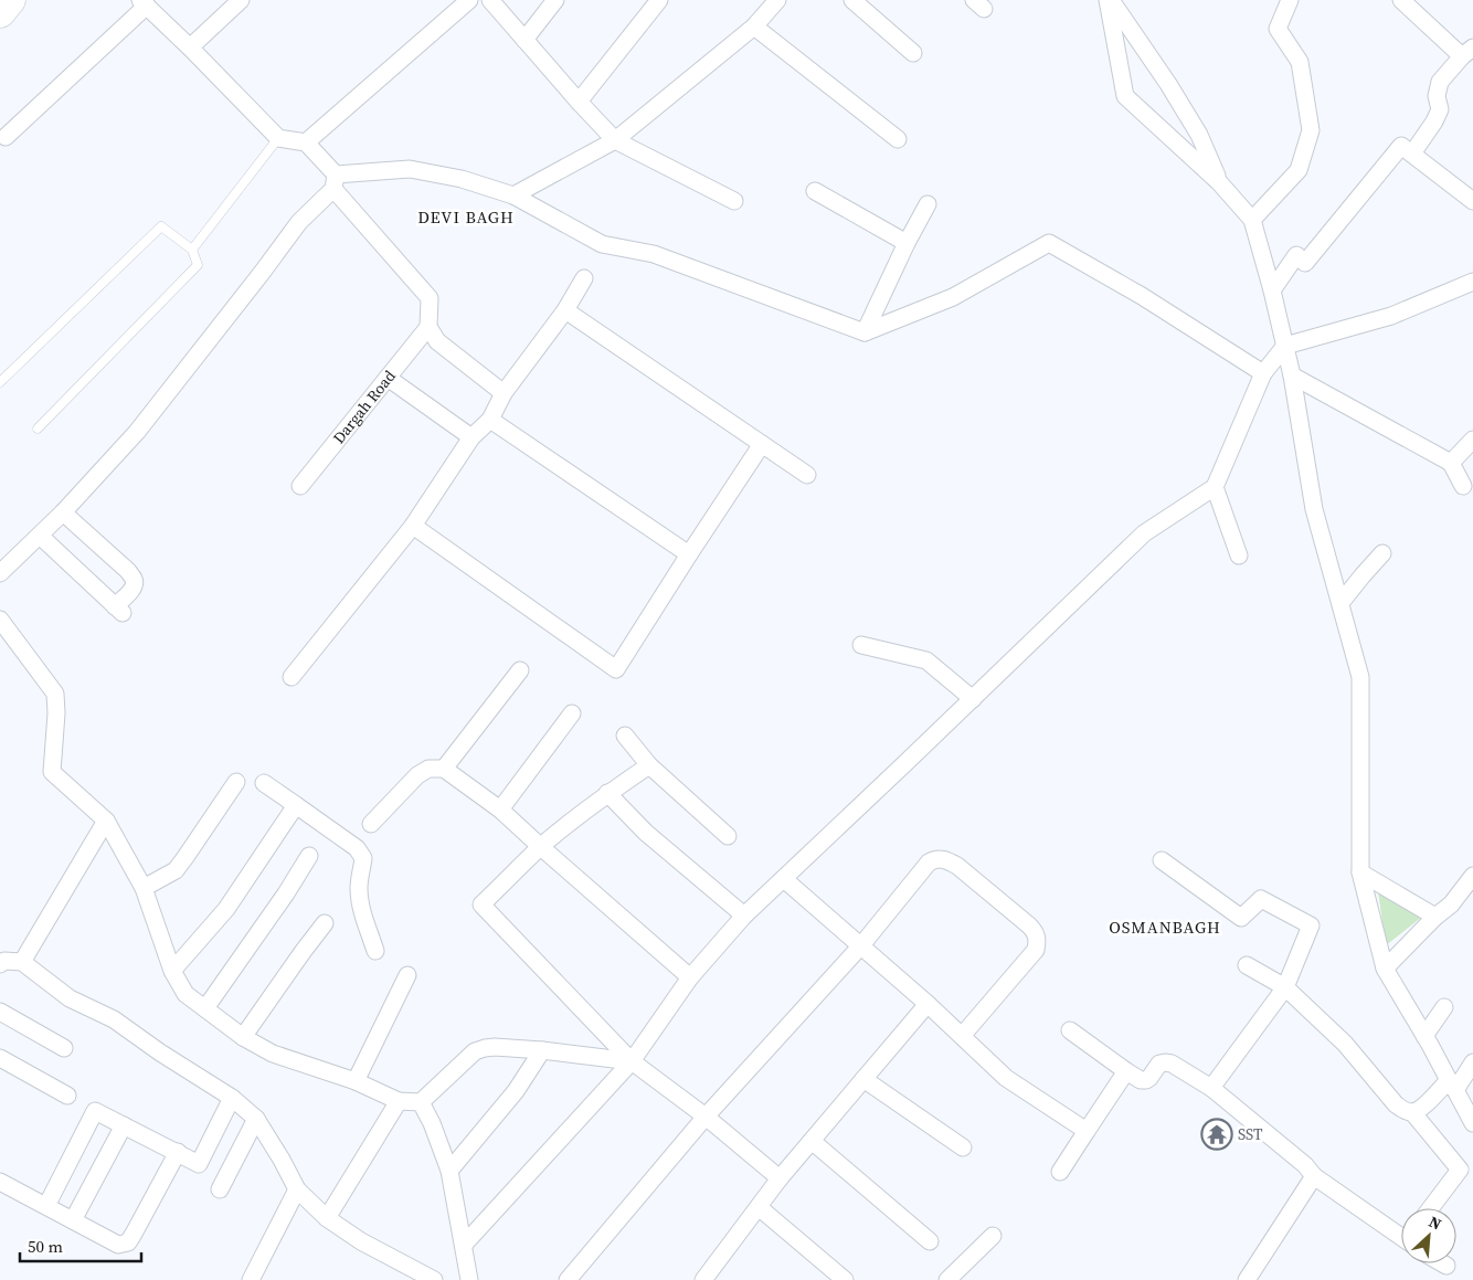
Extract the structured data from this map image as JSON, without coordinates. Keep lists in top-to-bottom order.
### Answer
{
  "streets": {
    "street": ["Dargah Road"]
  },
  "districts": ["DEVI BAGH", "OSMANBAGH"],
  "places": {
    "temple": ["SST"]
  },
  "scale_bar": "50 m",
  "north": "top right"
}
